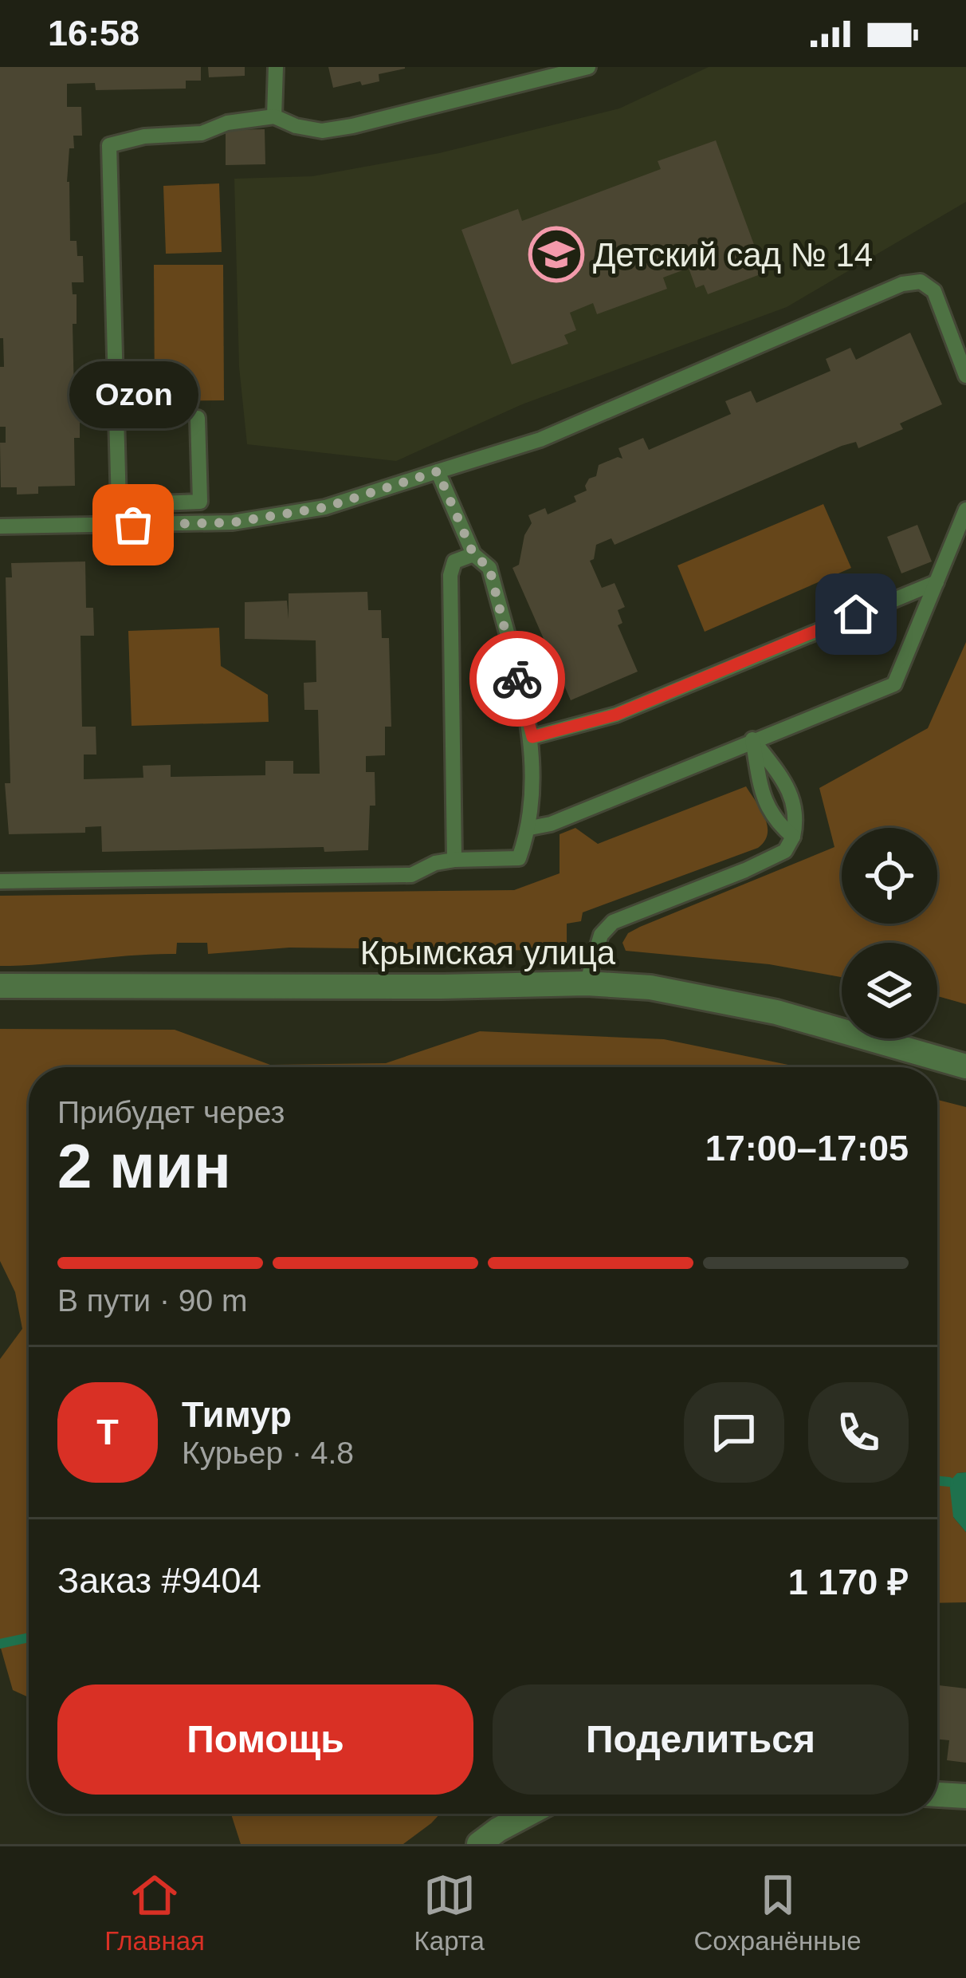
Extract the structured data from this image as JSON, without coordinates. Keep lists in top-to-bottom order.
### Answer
{
  "streets": {
    "street": ["Крымская улица"]
  },
  "places": {
    "school or university": ["Детский сад № 14"],
    "other": ["Ozon"]
  },
  "page": {
    "status": "16:58",
    "bubble": "Ozon",
    "heading": ["2 мин", "Прибудет через", "17:00–17:05"],
    "panel": [
      "Тимур",
      "Курьер · 4.8",
      "Заказ #9404",
      "1 170 ₽"
    ],
    "bar": "В пути · 90 m",
    "round": "Т",
    "buttons": ["Помощь", "Поделиться"],
    "tabs": ["Главная", "Карта", "Сохранённые"]
  }
}
